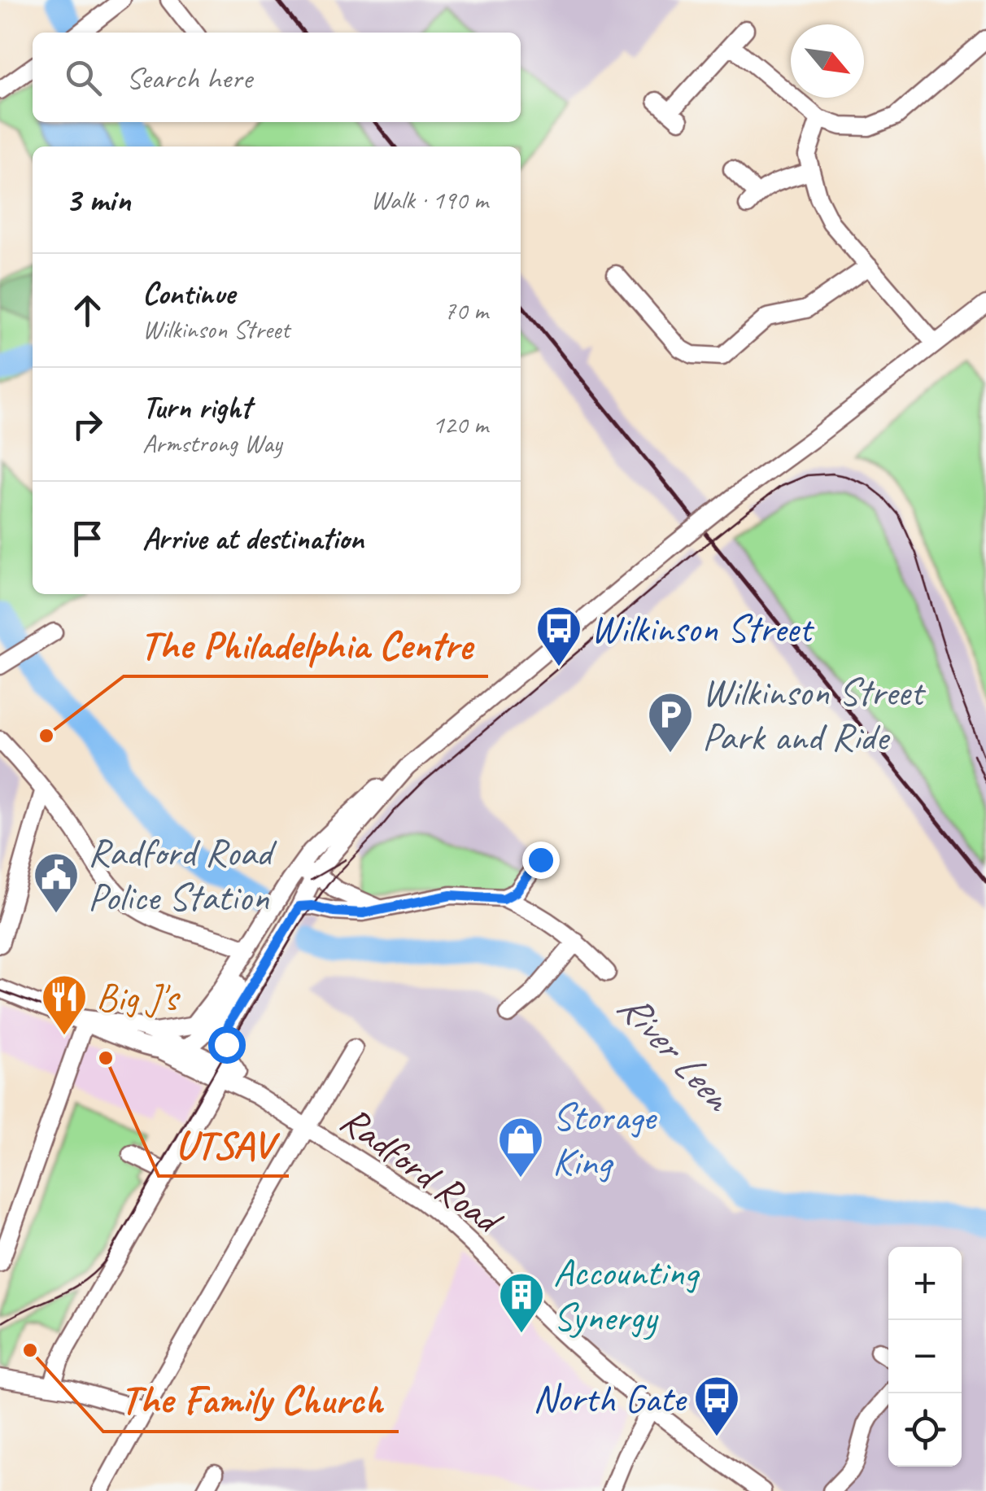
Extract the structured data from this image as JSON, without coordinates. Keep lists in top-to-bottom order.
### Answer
{
  "streets": {
    "street": ["Radford Road"]
  },
  "water": ["River Leen"],
  "places": {
    "bus stop": ["Wilkinson Street", "North Gate"],
    "other": ["The Philadelphia Centre", "UTSAV", "The Family Church"],
    "parking": ["Wilkinson Street Park and Ride"],
    "public building": ["Radford Road Police Station"],
    "restaurant": ["Big J's"],
    "shop": ["Storage King"],
    "building": ["Accounting Synergy"]
  },
  "north": "bottom right",
  "page": {
    "search": "Search here",
    "heading": ["3 min", "Walk · 190 m"],
    "list": [
      ["Continue", "Wilkinson Street", "70 m"],
      ["Turn right", "Armstrong Way", "120 m"],
      "Arrive at destination"
    ],
    "map_buttons": ["+", "−"]
  }
}
